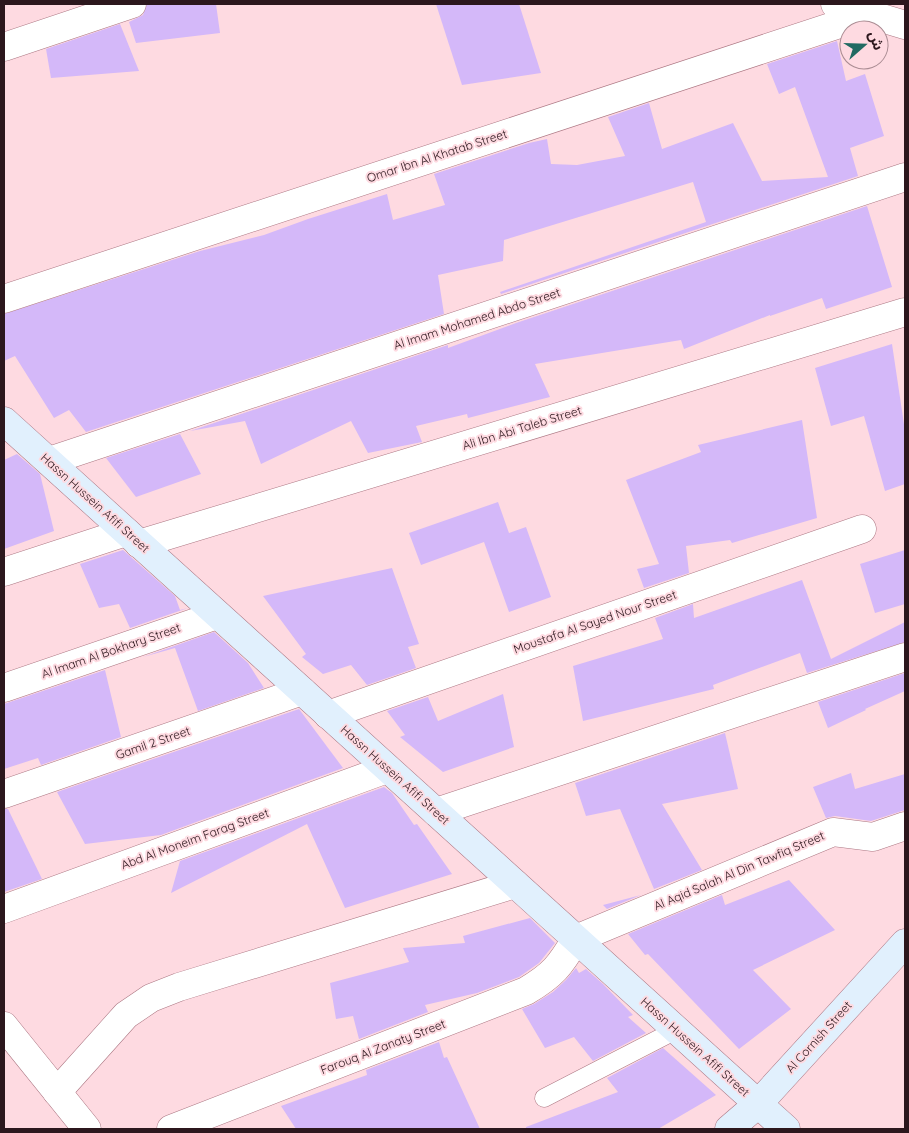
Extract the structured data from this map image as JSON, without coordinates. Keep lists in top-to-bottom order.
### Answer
{
  "streets": {
    "street": [
      "Omar Ibn Al Khatab Street",
      "Al Imam Mohamed Abdo Street",
      "Ali Ibn Abi Taleb Street",
      "Hassn Hussein Afifi Street",
      "Moustafa Al Sayed Nour Street",
      "Al Imam Al Bokhary Street",
      "Gamil 2 Street",
      "Abd Al Moneim Farag Street",
      "Al Aqid Salah Al Din Tawfiq Street",
      "Al Cornish Street",
      "Farouq Al Zanaty Street"
    ]
  },
  "crossings": [
    ["Al Imam Mohamed Abdo Street", "Hassn Hussein Afifi Street"],
    ["Ali Ibn Abi Taleb Street", "Hassn Hussein Afifi Street"],
    ["Hassn Hussein Afifi Street", "Moustafa Al Sayed Nour Street"],
    ["Hassn Hussein Afifi Street", "Al Imam Al Bokhary Street"],
    ["Hassn Hussein Afifi Street", "Gamil 2 Street"],
    ["Hassn Hussein Afifi Street", "Abd Al Moneim Farag Street"],
    ["Hassn Hussein Afifi Street", "Al Aqid Salah Al Din Tawfiq Street"],
    ["Hassn Hussein Afifi Street", "Al Cornish Street"],
    ["Hassn Hussein Afifi Street", "Farouq Al Zanaty Street"],
    ["Al Aqid Salah Al Din Tawfiq Street", "Farouq Al Zanaty Street"]
  ],
  "north": "right"
}
